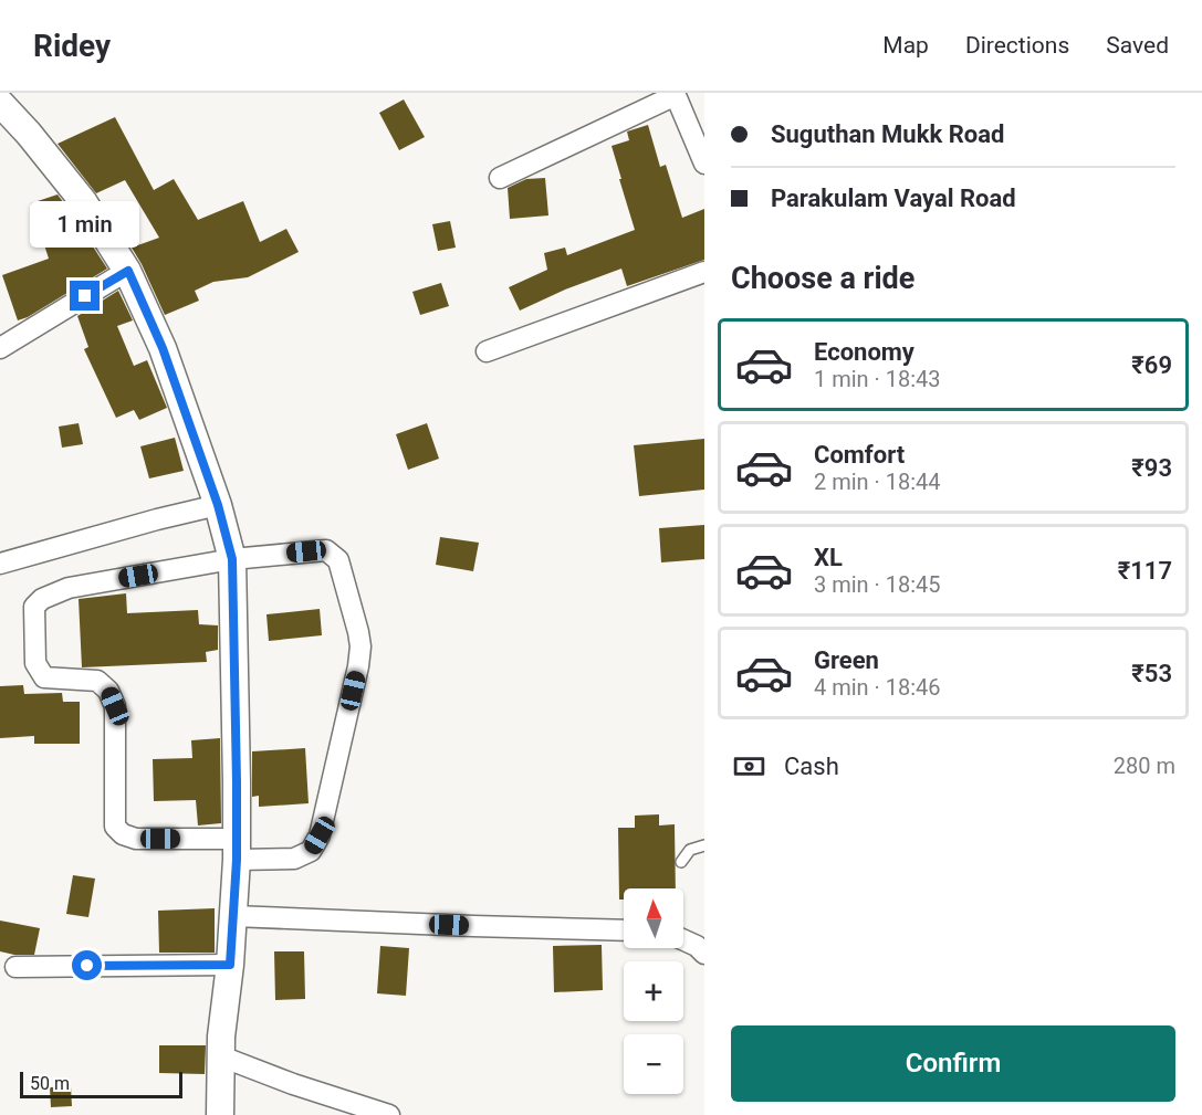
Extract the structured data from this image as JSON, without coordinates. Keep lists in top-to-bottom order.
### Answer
{
  "scale_bar": "50 m",
  "north": "top",
  "page": {
    "header": "Ridey",
    "nav": ["Map", "Directions", "Saved"],
    "banner": ["Suguthan Mukk Road", "Parakulam Vayal Road"],
    "bubble": "1 min",
    "heading": "Choose a ride",
    "list": [
      {
        "name": "Economy",
        "note": "1 min · 18:43",
        "value": "₹69"
      },
      {
        "name": "Comfort",
        "note": "2 min · 18:44",
        "value": "₹93"
      },
      {
        "name": "XL",
        "note": "3 min · 18:45",
        "value": "₹117"
      },
      {
        "name": "Green",
        "note": "4 min · 18:46",
        "value": "₹53"
      }
    ],
    "pay": ["Cash", "280 m"],
    "map_buttons": ["+", "−"],
    "buttons": "Confirm",
    "scale": "50 m"
  }
}
